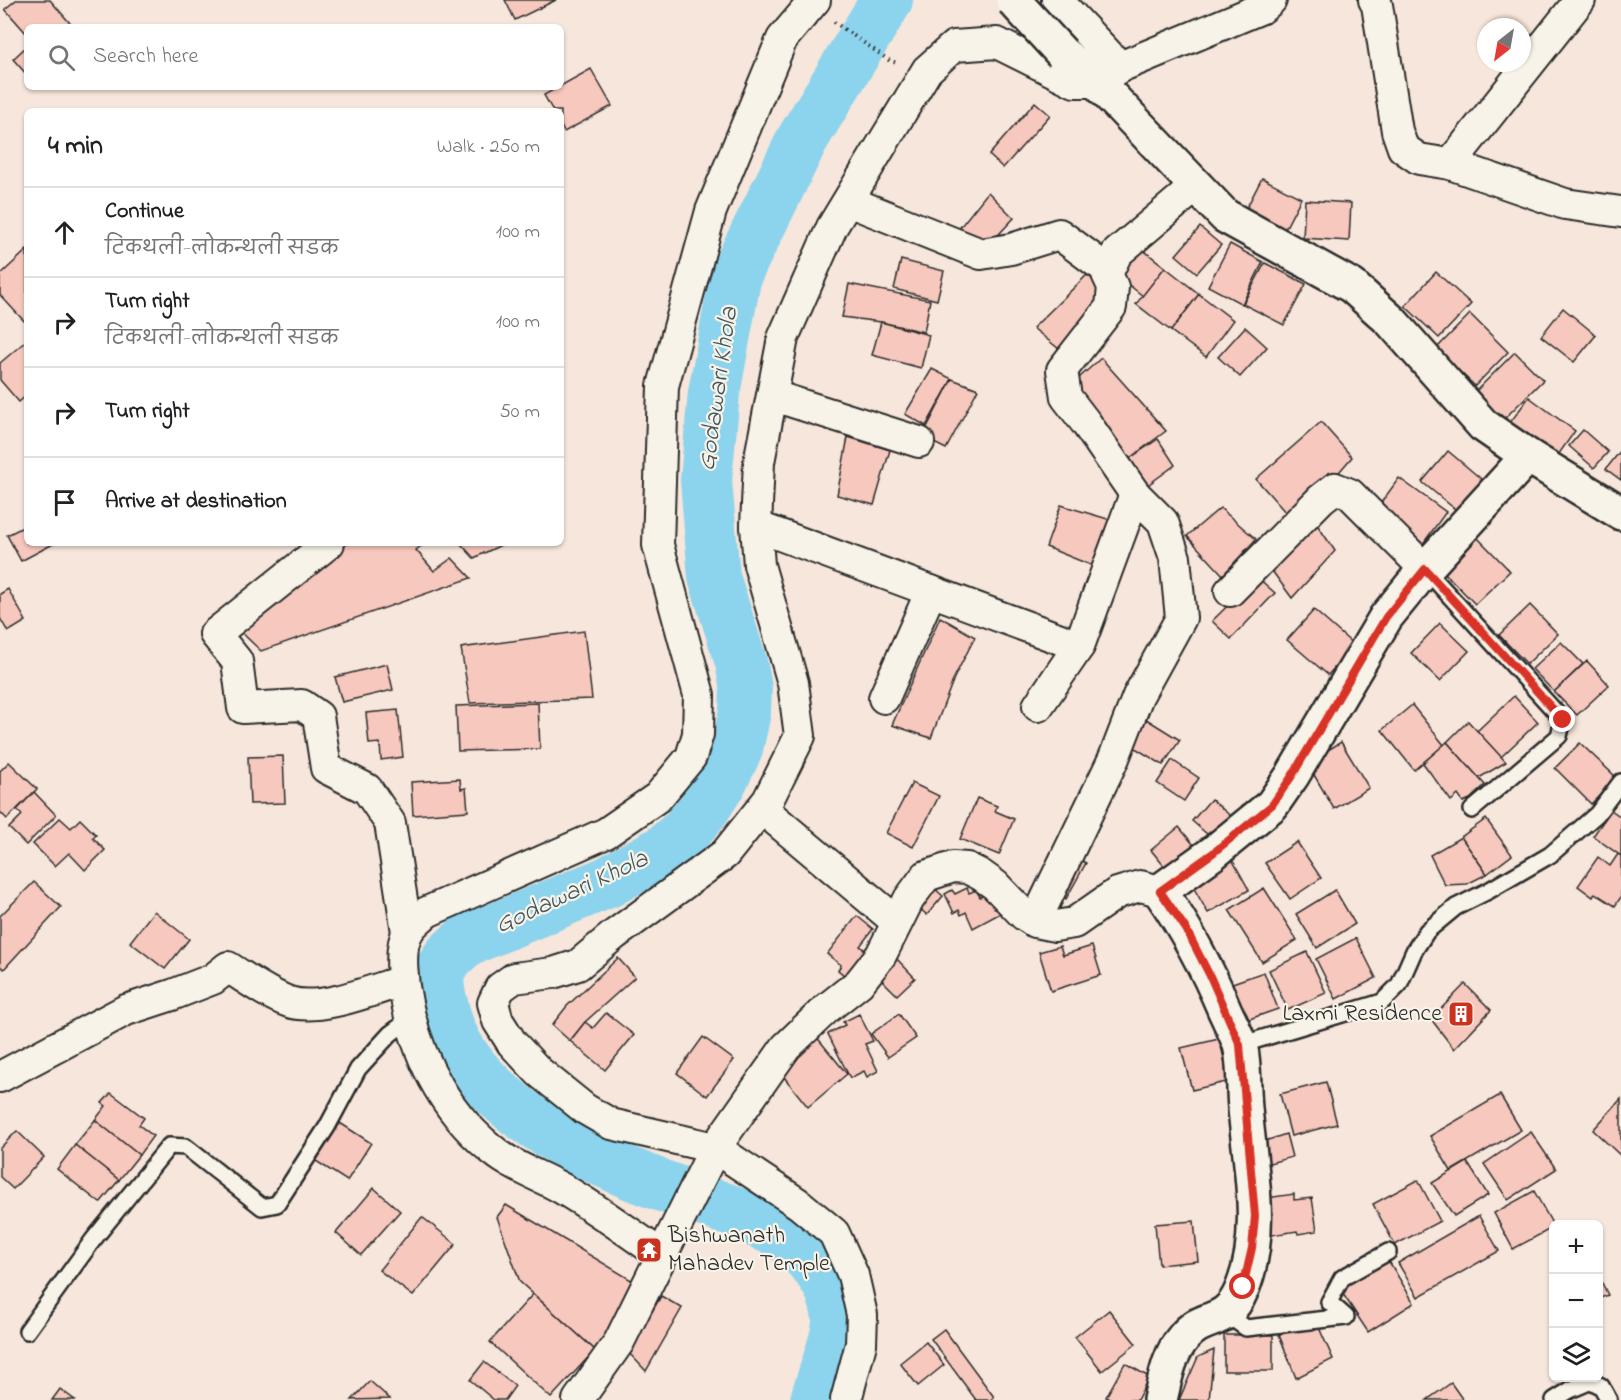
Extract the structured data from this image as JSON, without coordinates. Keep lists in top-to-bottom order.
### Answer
{
  "water": ["Godawari Khola"],
  "places": {
    "building": ["Laxmi Residence"],
    "temple": ["Bishwanath Mahadev Temple"]
  },
  "north": "bottom left",
  "page": {
    "search": "Search here",
    "heading": ["4 min", "Walk · 250 m"],
    "list": [
      ["Continue", "टिकथली-लोकन्थली सडक", "100 m"],
      ["Turn right", "टिकथली-लोकन्थली सडक", "100 m"],
      ["Turn right", "50 m"],
      "Arrive at destination"
    ],
    "map_buttons": ["+", "−"]
  }
}
